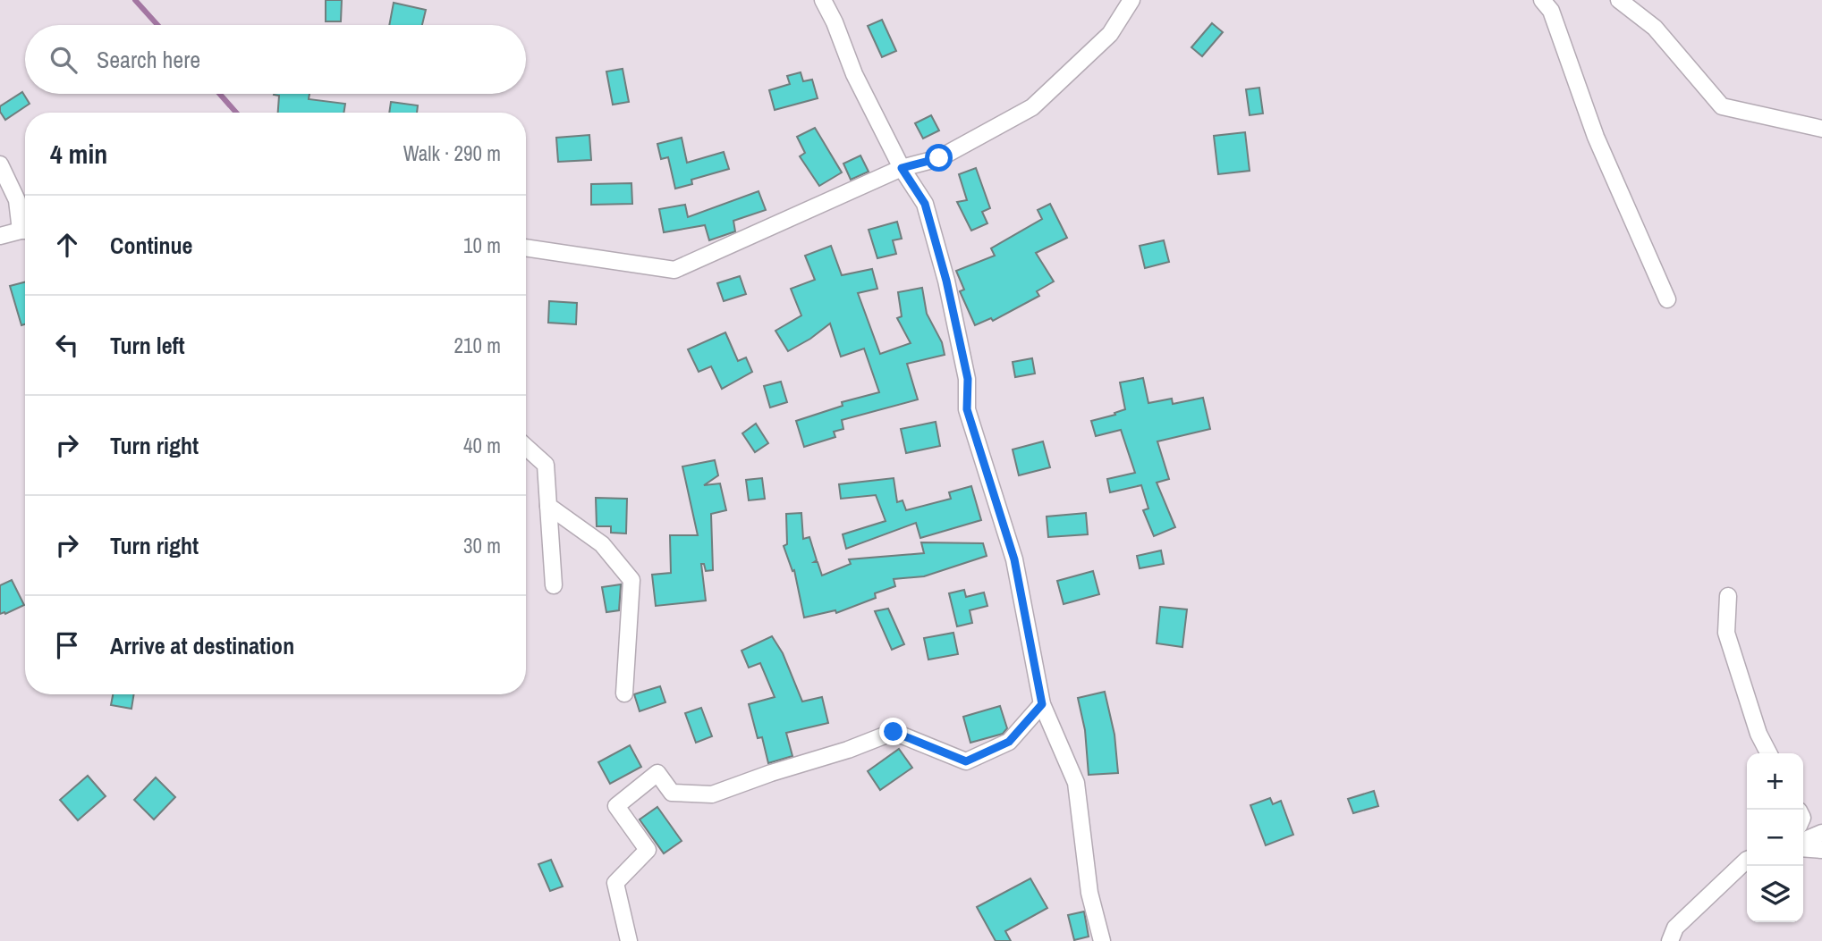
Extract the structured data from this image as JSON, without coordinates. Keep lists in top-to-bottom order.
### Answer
{
  "page": {
    "search": "Search here",
    "heading": ["4 min", "Walk · 290 m"],
    "list": [
      ["Continue", "10 m"],
      ["Turn left", "210 m"],
      ["Turn right", "40 m"],
      ["Turn right", "30 m"],
      "Arrive at destination"
    ],
    "map_buttons": ["+", "−"]
  }
}
